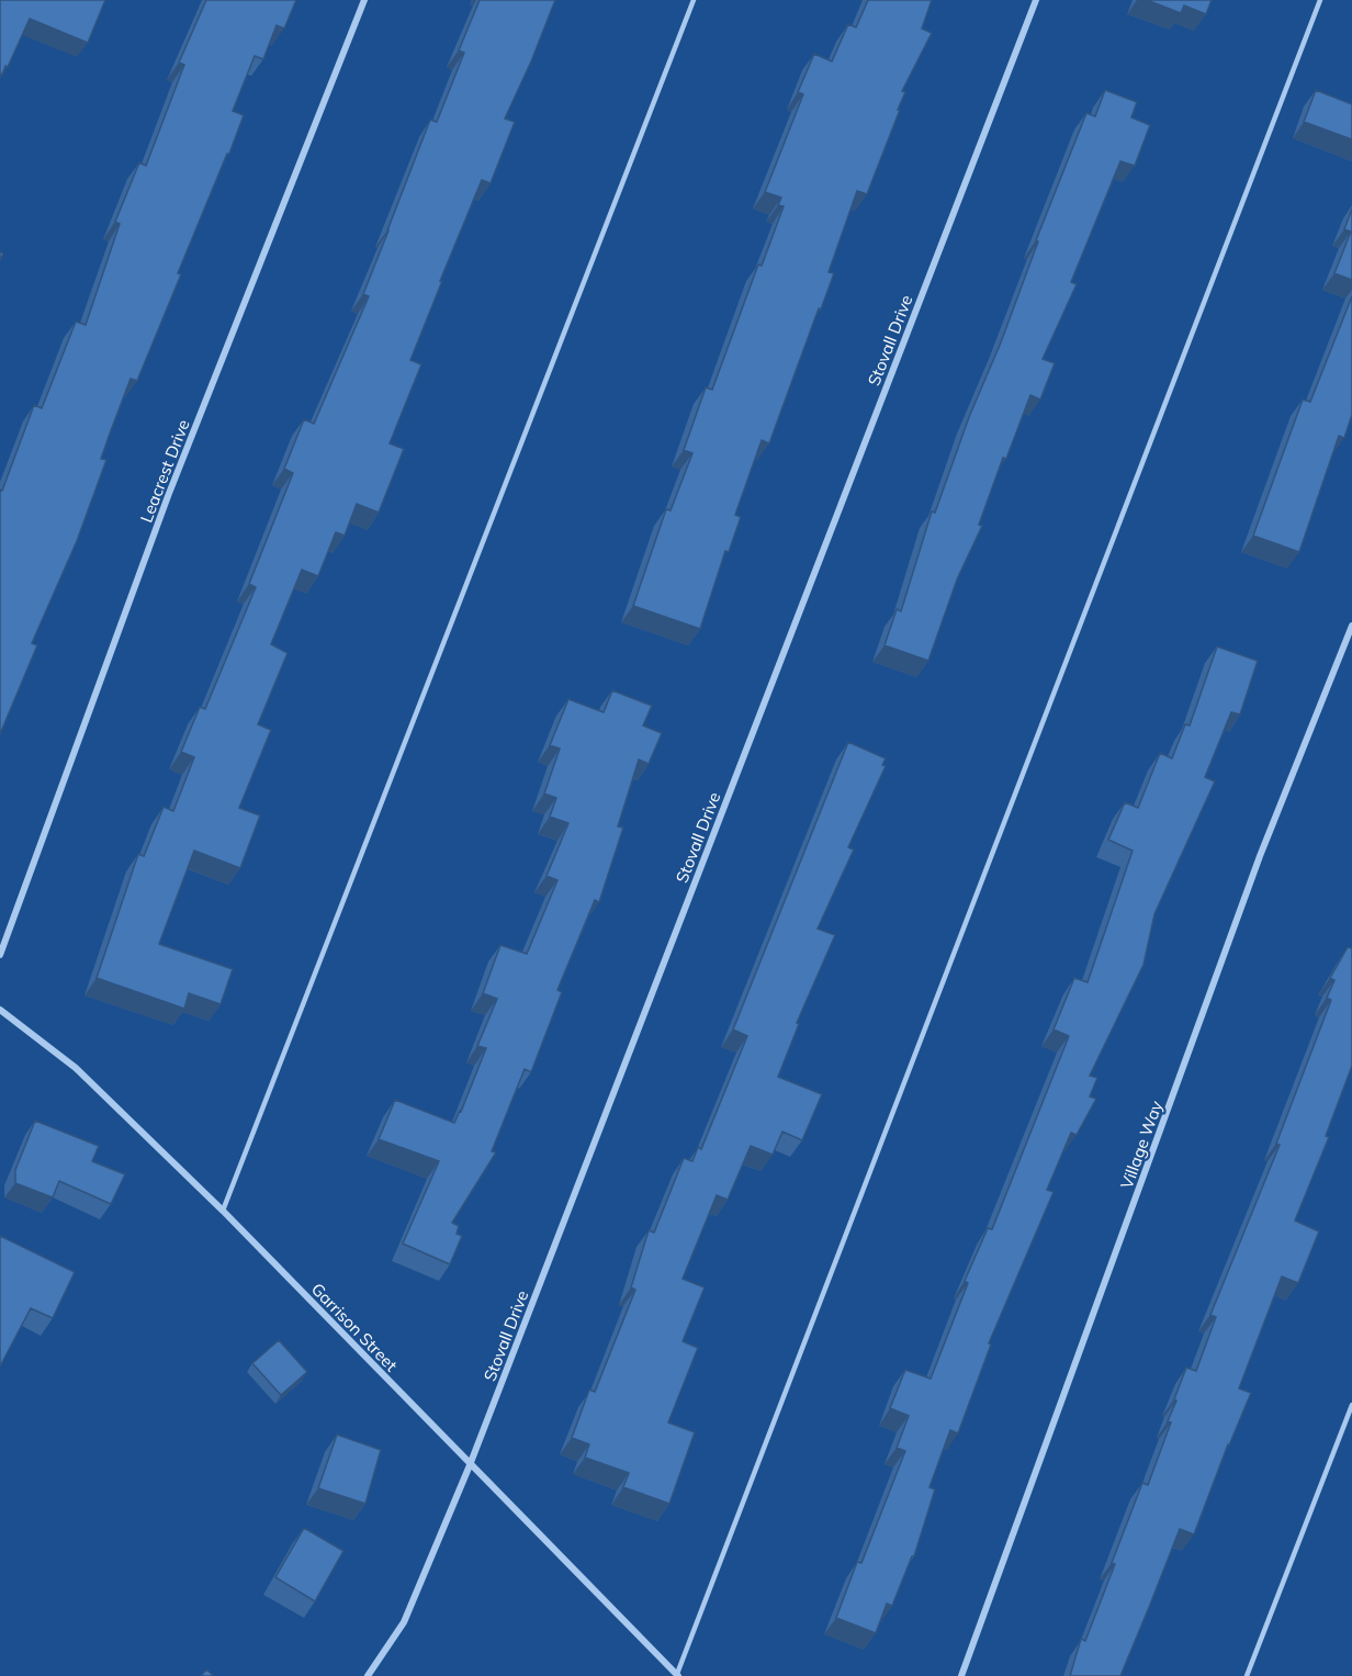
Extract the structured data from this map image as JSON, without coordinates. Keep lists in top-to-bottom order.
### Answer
{
  "streets": {
    "street": [
      "Stovall Drive",
      "Leacrest Drive",
      "Village Way",
      "Garrison Street"
    ]
  },
  "crossings": [
    ["Stovall Drive", "Garrison Street"]
  ]
}
